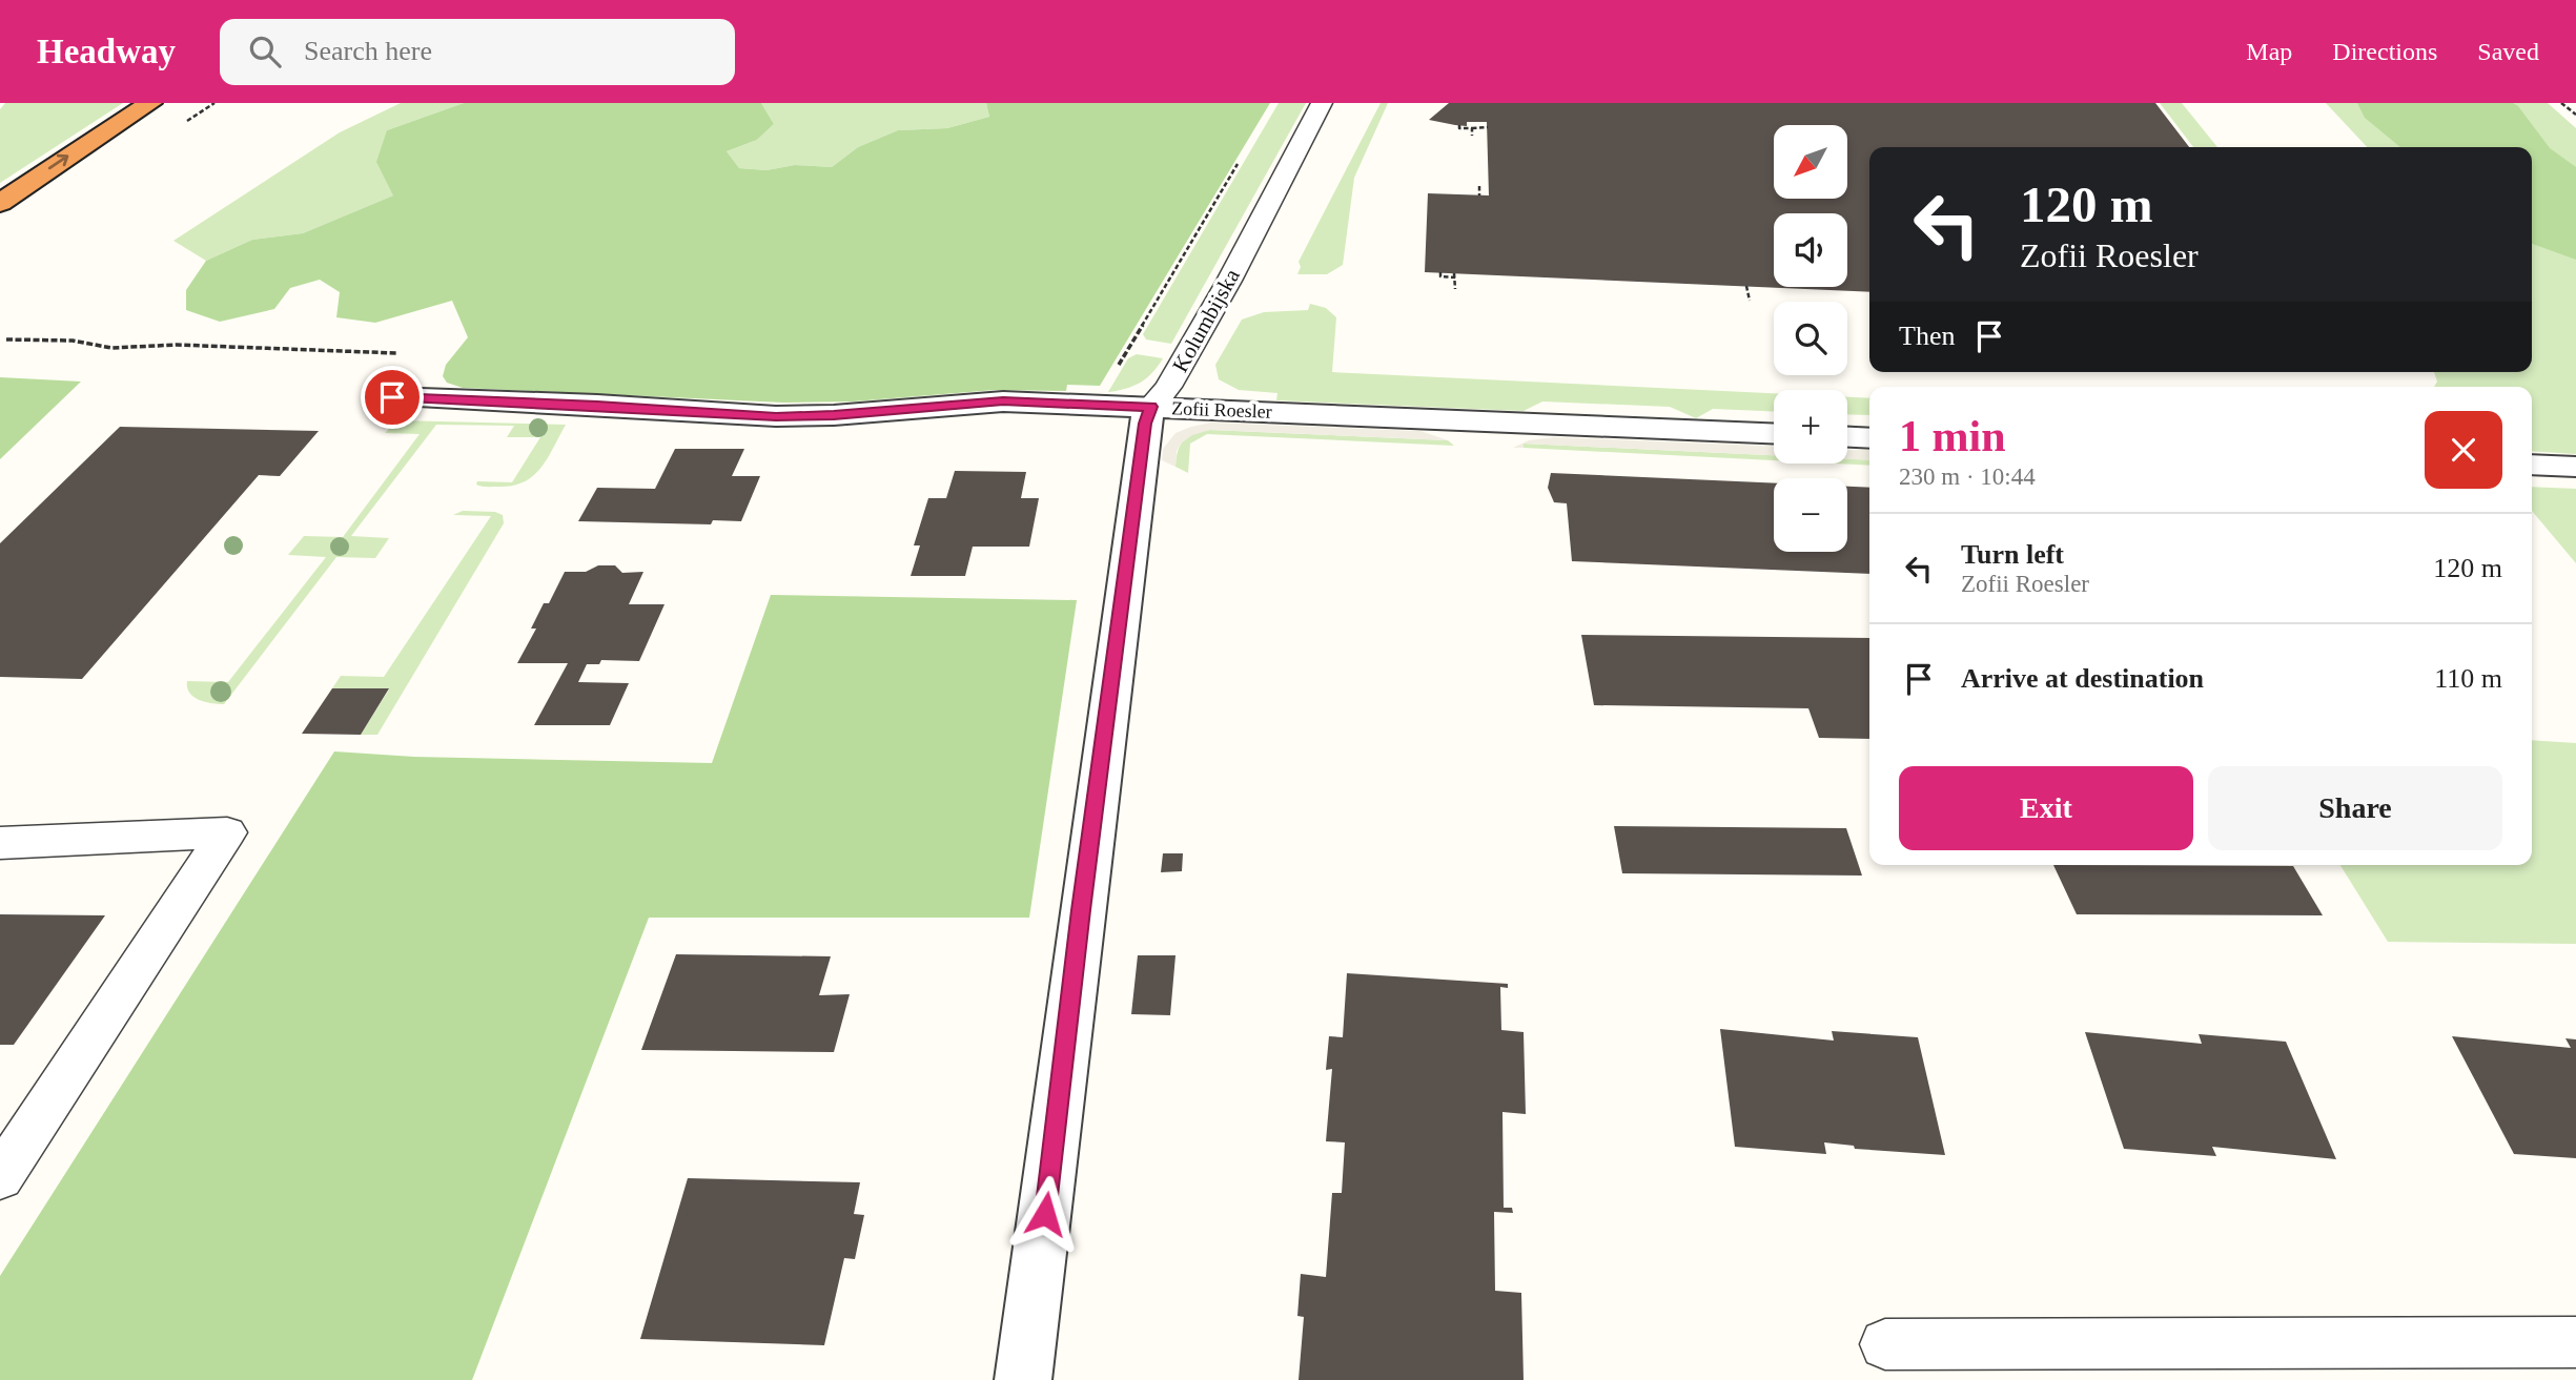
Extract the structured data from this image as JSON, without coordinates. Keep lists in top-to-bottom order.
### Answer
{
  "streets": {
    "street": ["Kolumbijska", "Zofii Roesler"]
  },
  "crossings": [
    ["Kolumbijska", "Zofii Roesler"]
  ],
  "north": "bottom left",
  "page": {
    "header": "Headway",
    "search": "Search here",
    "nav": ["Map", "Directions", "Saved"],
    "map_buttons": ["+", "−"],
    "turn": ["120 m", "Zofii Roesler"],
    "then": "Then",
    "heading": ["1 min", "230 m · 10:44"],
    "list": [
      {
        "name": "Turn left",
        "note": "Zofii Roesler",
        "value": "120 m"
      },
      {
        "name": "Arrive at destination",
        "value": "110 m"
      }
    ],
    "buttons": ["Exit", "Share"]
  }
}
